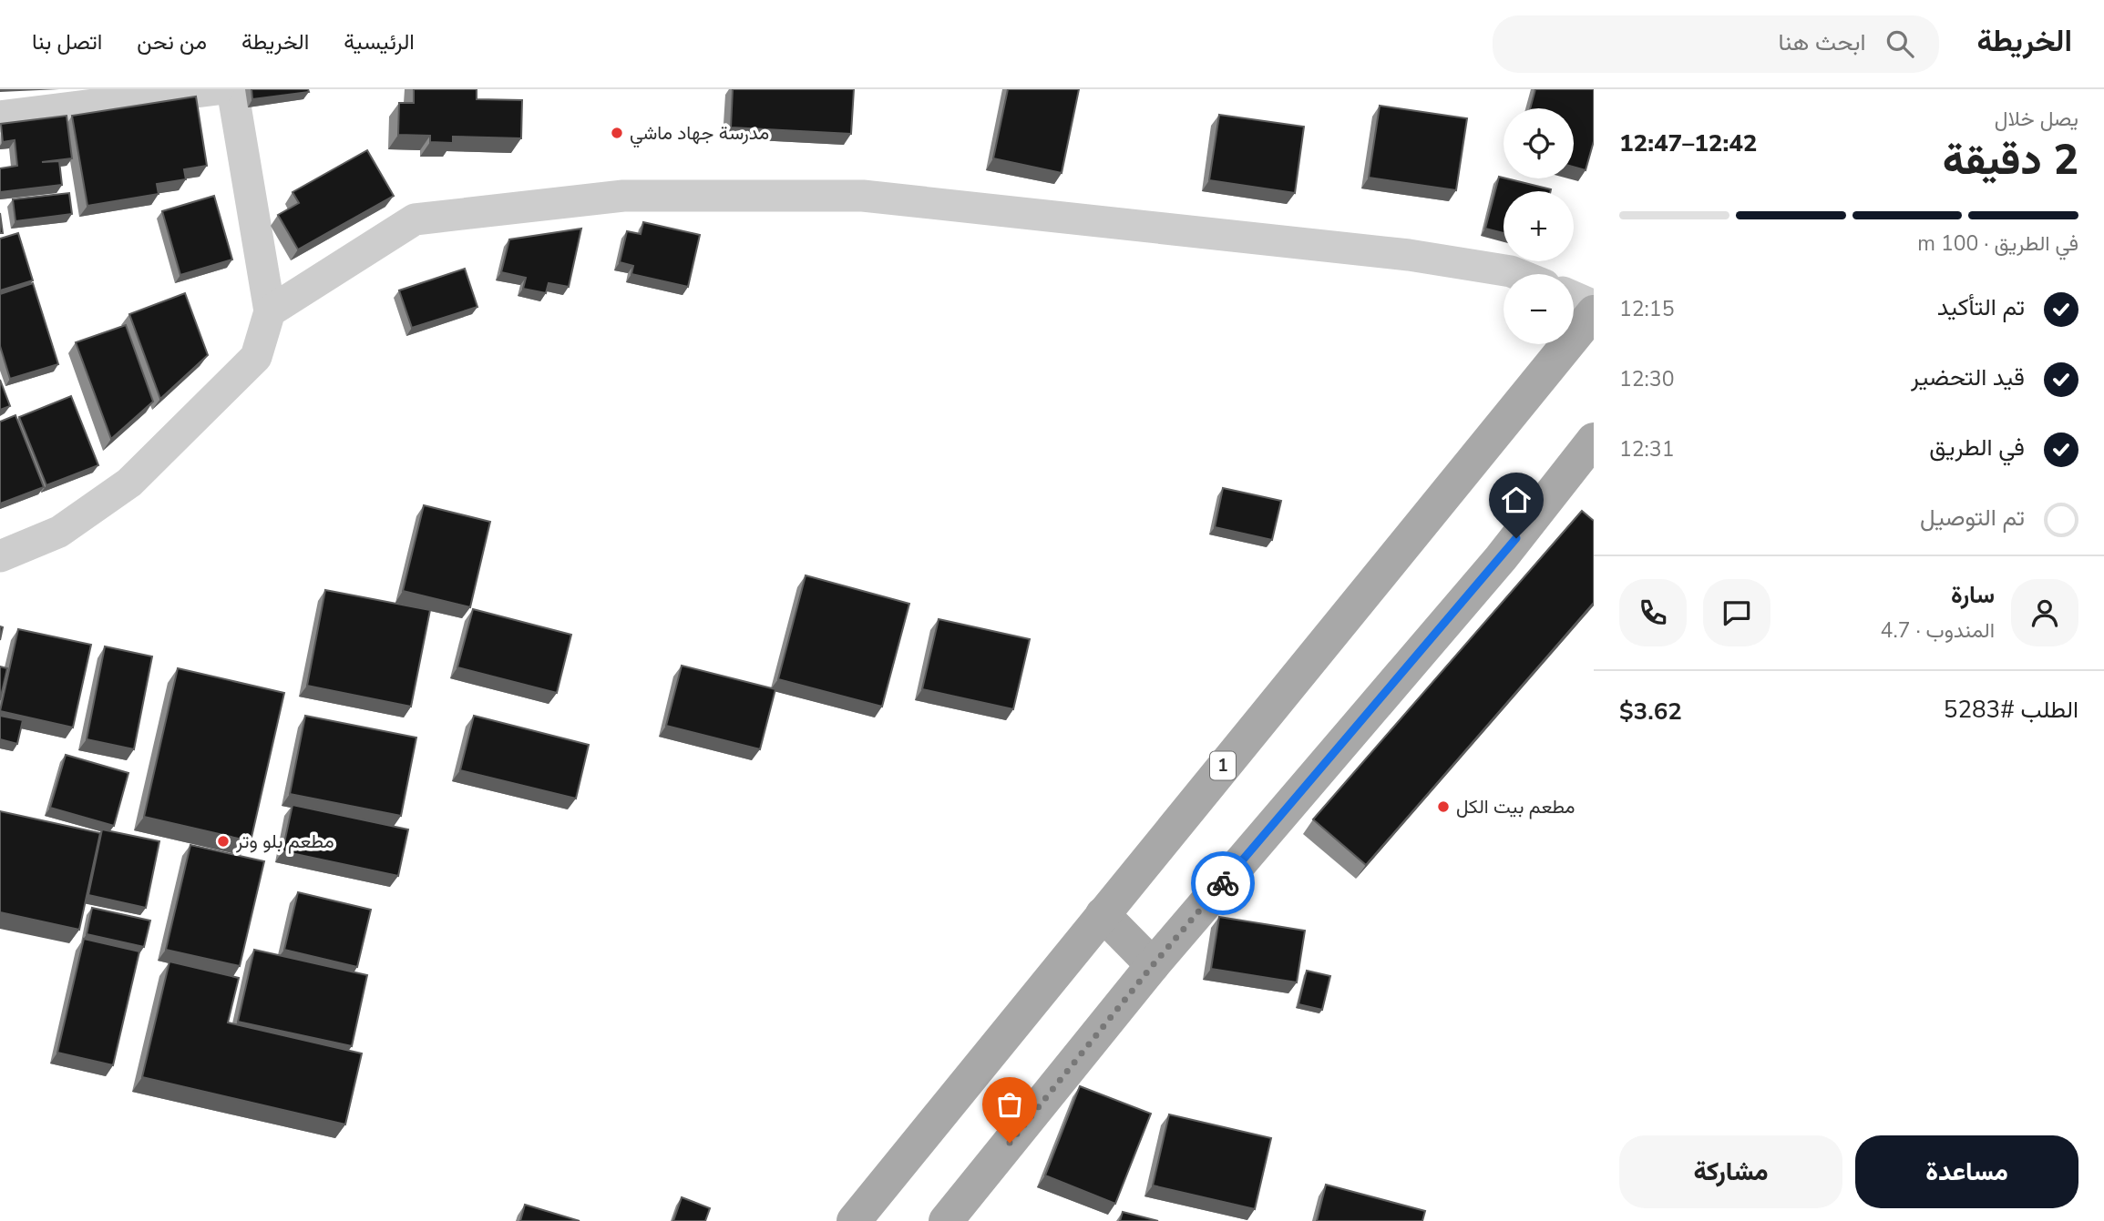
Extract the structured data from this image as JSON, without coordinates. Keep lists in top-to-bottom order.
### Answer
{
  "streets": {
    "main road": ["1"]
  },
  "places": ["مدرسة جهاد ماشي", "مطعم بيت الكل", "مطعم بلو وتر"],
  "page": {
    "header": "الخريطة",
    "search": "ابحث هنا",
    "nav": [
      "الرئيسية",
      "الخريطة",
      "من نحن",
      "اتصل بنا"
    ],
    "heading": ["2 دقيقة", "يصل خلال", "12:42–12:47"],
    "panel": [
      "سارة",
      "المندوب · 4.7",
      "الطلب #5283",
      "$3.62"
    ],
    "map_buttons": ["+", "−"],
    "bar": "في الطريق · 100 m",
    "list": [
      ["تم التأكيد", "12:15"],
      ["قيد التحضير", "12:30"],
      ["في الطريق", "12:31"],
      "تم التوصيل"
    ],
    "buttons": ["مساعدة", "مشاركة"]
  }
}
